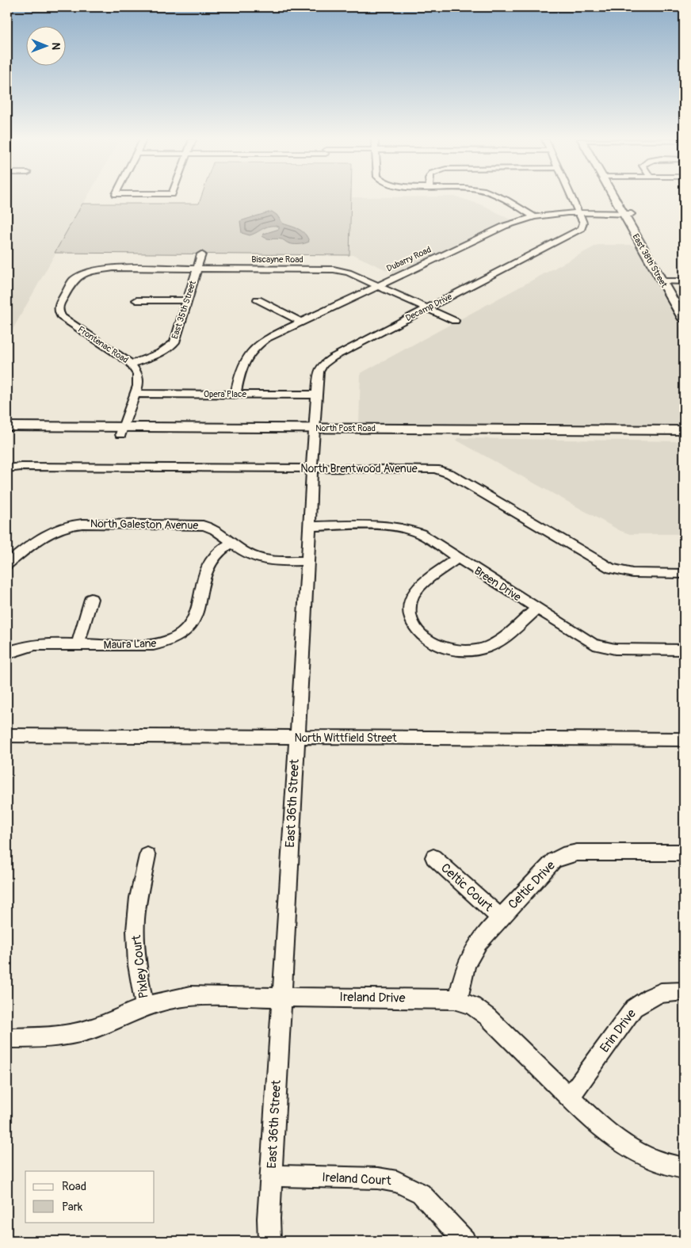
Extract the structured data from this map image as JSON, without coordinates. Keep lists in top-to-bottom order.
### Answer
{
  "streets": {
    "main road": ["East 38th Street", "North Post Road"],
    "street": [
      "Biscayne Road",
      "Dubarry Road",
      "Decamp Drive",
      "East 35th Street",
      "Frontenac Road",
      "Opera Place",
      "North Brentwood Avenue",
      "North Galeston Avenue",
      "Breen Drive",
      "Maura Lane",
      "North Wittfield Street",
      "East 36th Street",
      "Celtic Drive",
      "Celtic Court",
      "Pixley Court",
      "Ireland Drive",
      "Erin Drive",
      "Ireland Court"
    ]
  },
  "crossings": [
    ["Biscayne Road", "Dubarry Road"],
    ["Biscayne Road", "Decamp Drive"],
    ["Biscayne Road", "East 35th Street"],
    ["Biscayne Road", "Frontenac Road"],
    ["Dubarry Road", "East 38th Street"],
    ["Dubarry Road", "Decamp Drive"],
    ["Dubarry Road", "Opera Place"],
    ["Decamp Drive", "Opera Place"],
    ["Decamp Drive", "North Post Road"],
    ["Decamp Drive", "East 36th Street"],
    ["East 35th Street", "Frontenac Road"],
    ["Frontenac Road", "Opera Place"],
    ["Frontenac Road", "North Post Road"],
    ["North Post Road", "East 36th Street"],
    ["North Brentwood Avenue", "East 36th Street"],
    ["North Galeston Avenue", "Maura Lane"],
    ["North Galeston Avenue", "East 36th Street"],
    ["Breen Drive", "East 36th Street"],
    ["North Wittfield Street", "East 36th Street"],
    ["East 36th Street", "Ireland Drive"],
    ["East 36th Street", "Ireland Court"],
    ["Celtic Drive", "Celtic Court"],
    ["Celtic Drive", "Ireland Drive"],
    ["Pixley Court", "Ireland Drive"],
    ["Ireland Drive", "Erin Drive"]
  ],
  "legend": ["Road", "Park"],
  "north": "right"
}
